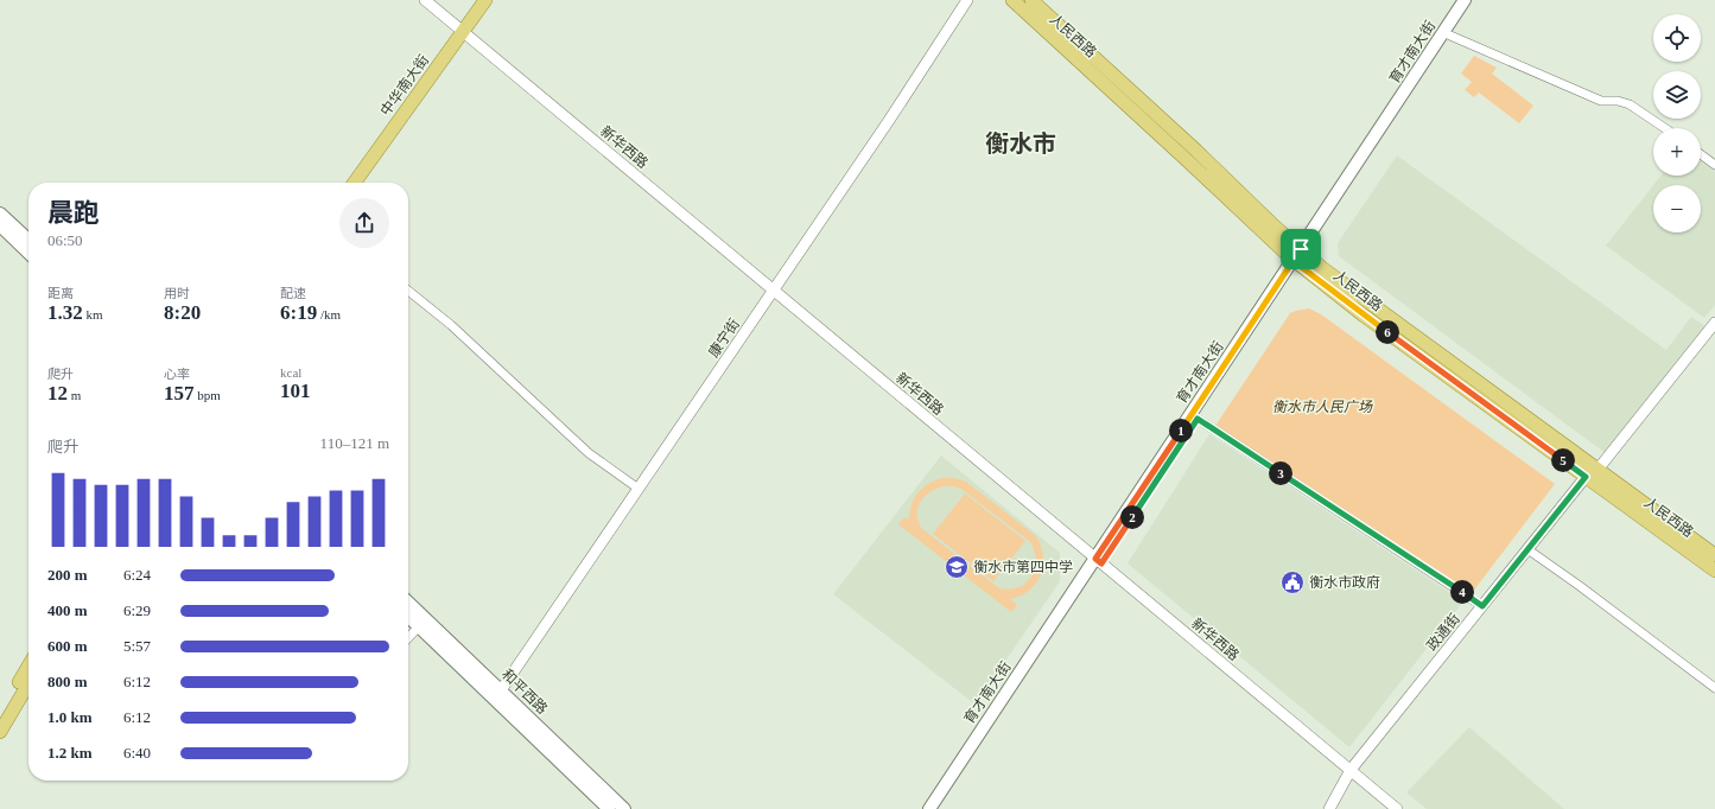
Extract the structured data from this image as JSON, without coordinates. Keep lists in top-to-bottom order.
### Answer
{
  "streets": {
    "main road": [
      "人民西路",
      "育才南大街",
      "中华南大街",
      "和平西路"
    ],
    "street": ["新华西路", "康宁街", "政通街"]
  },
  "crossings": [
    ["人民西路", "育才南大街"],
    ["人民西路", "政通街"],
    ["育才南大街", "新华西路"],
    ["中华南大街", "新华西路"],
    ["新华西路", "康宁街"],
    ["新华西路", "政通街"],
    ["康宁街", "和平西路"]
  ],
  "districts": ["衡水市"],
  "parks": ["衡水市人民广场"],
  "places": {
    "school or university": ["衡水市第四中学"],
    "public building": ["衡水市政府"]
  },
  "page": {
    "map_buttons": ["+", "−"],
    "heading": ["晨跑", "06:50"],
    "stats": [
      ["距离", "1.32 km"],
      ["用时", "8:20"],
      ["配速", "6:19 /km"],
      ["爬升", "12 m"],
      ["心率", "157 bpm"],
      ["kcal", "101"]
    ],
    "pins": [
      "6",
      "1",
      "5",
      "3",
      "2",
      "4"
    ],
    "chart": ["爬升", "110–121 m"],
    "list": [
      {
        "name": "200 m",
        "note": "6:24"
      },
      {
        "name": "400 m",
        "note": "6:29"
      },
      {
        "name": "600 m",
        "note": "5:57"
      },
      {
        "name": "800 m",
        "note": "6:12"
      },
      {
        "name": "1.0 km",
        "note": "6:12"
      },
      {
        "name": "1.2 km",
        "note": "6:40"
      }
    ]
  }
}
